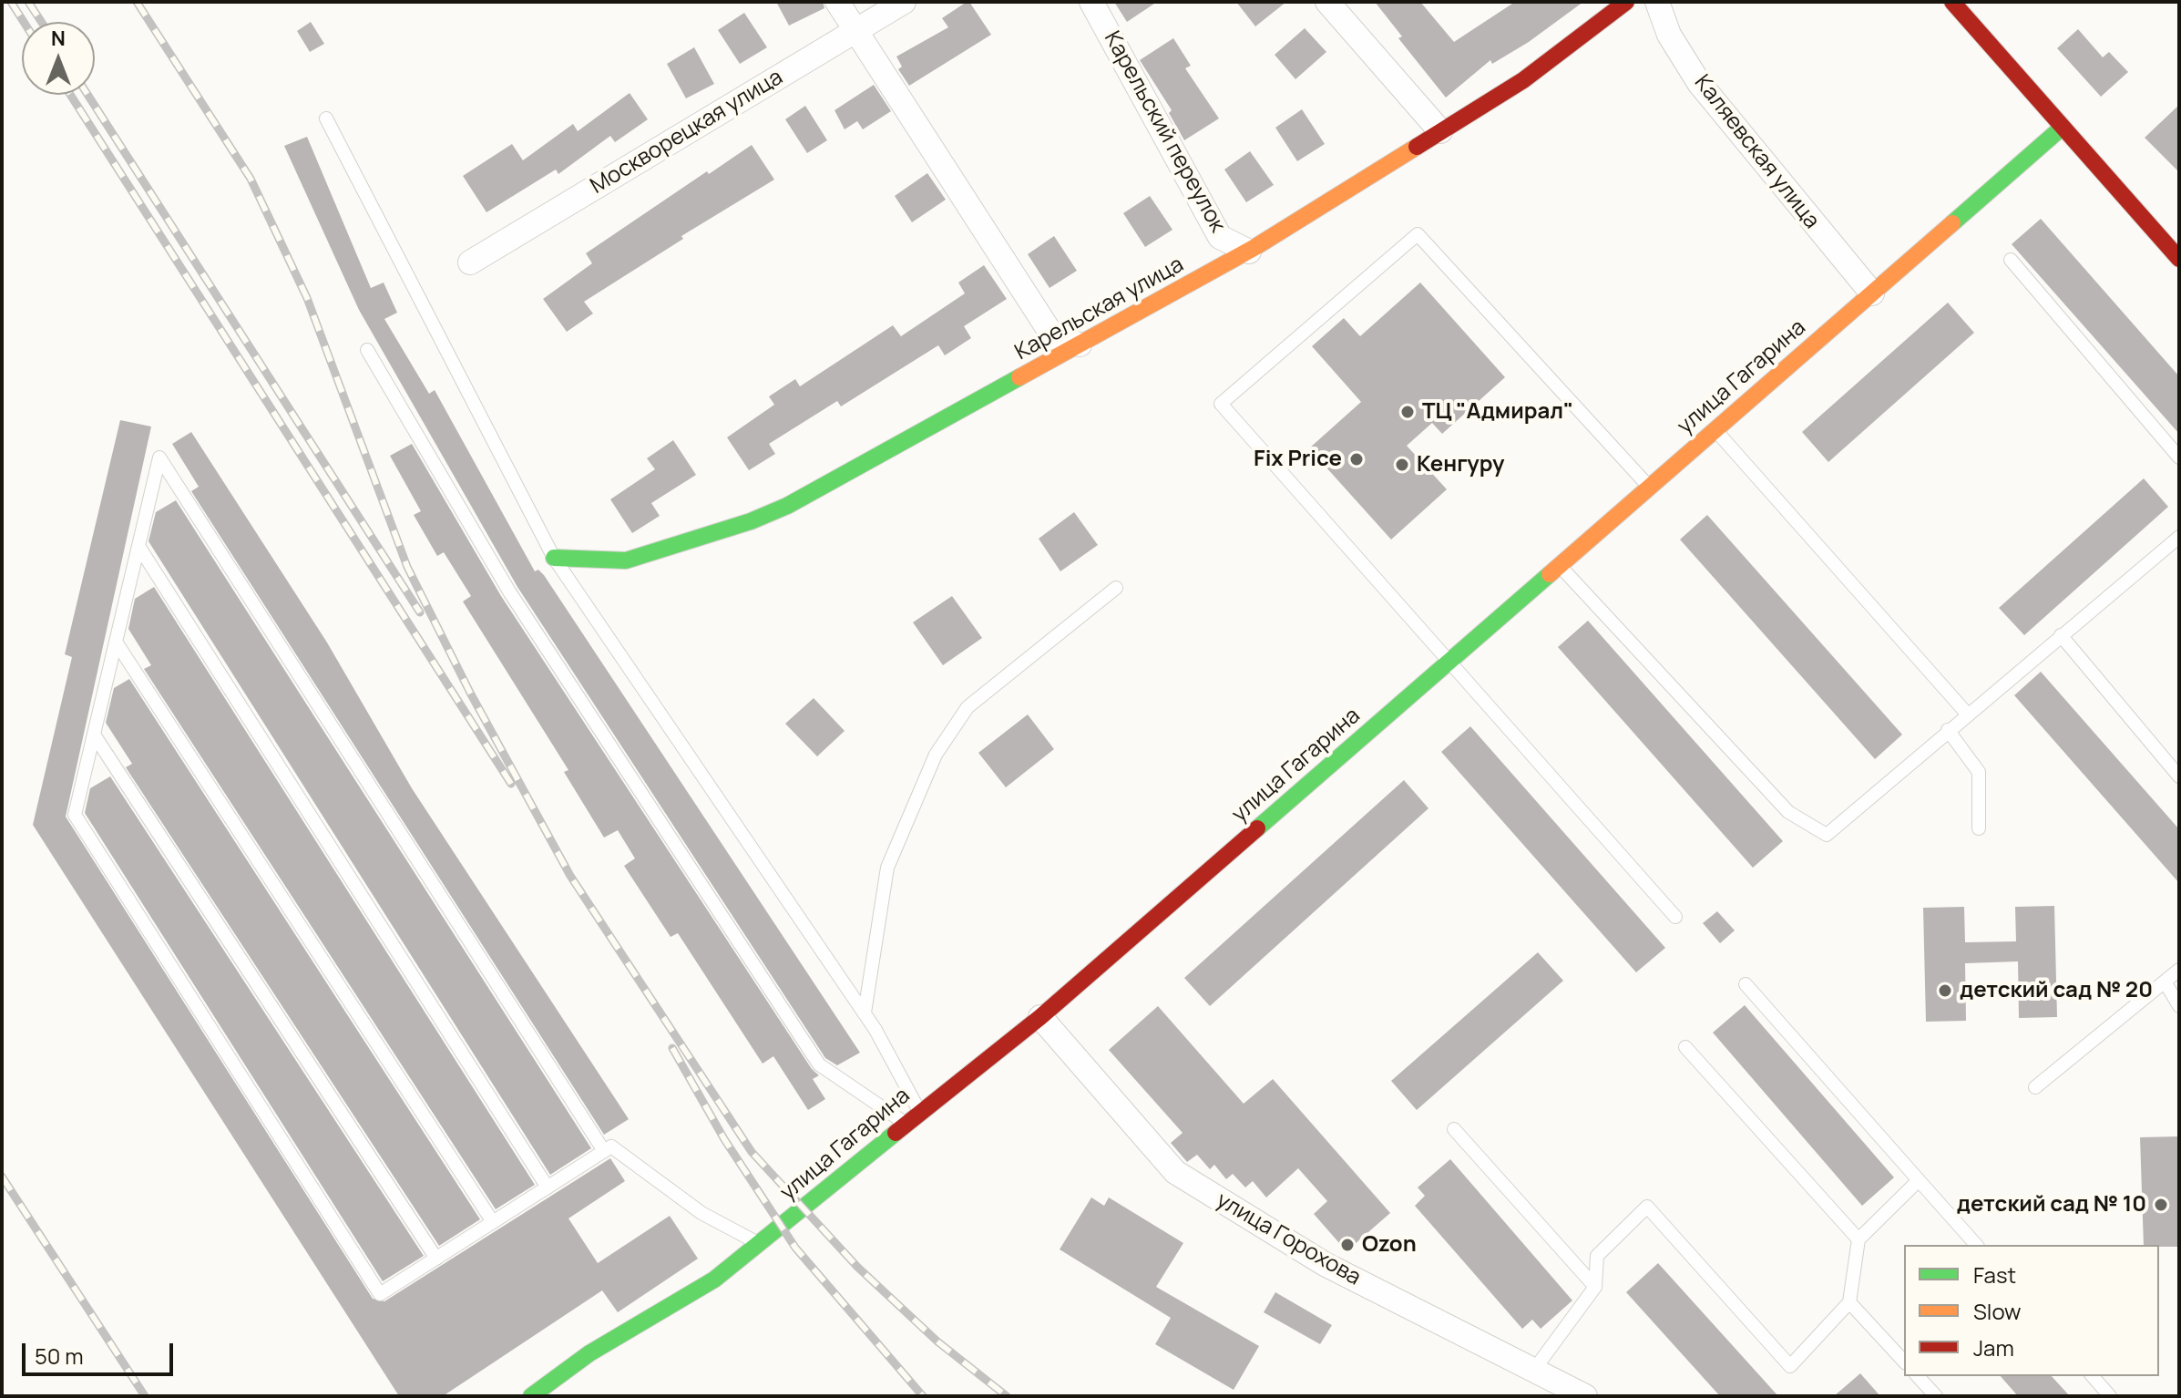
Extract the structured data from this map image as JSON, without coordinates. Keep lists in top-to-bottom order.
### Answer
{
  "streets": {
    "street": [
      "Москворецкая улица",
      "Карельский переулок",
      "Каляевская улица",
      "Карельская улица",
      "улица Гагарина",
      "улица Горохова"
    ]
  },
  "crossings": [
    ["Карельский переулок", "Карельская улица"],
    ["Каляевская улица", "улица Гагарина"],
    ["улица Гагарина", "улица Горохова"]
  ],
  "places": [
    "ТЦ \"Адмирал\"",
    "Fix Price",
    "Кенгуру",
    "детский сад № 20",
    "детский сад № 10",
    "Ozon"
  ],
  "legend": ["Fast", "Slow", "Jam"],
  "scale_bar": "50 m",
  "north": "top"
}
